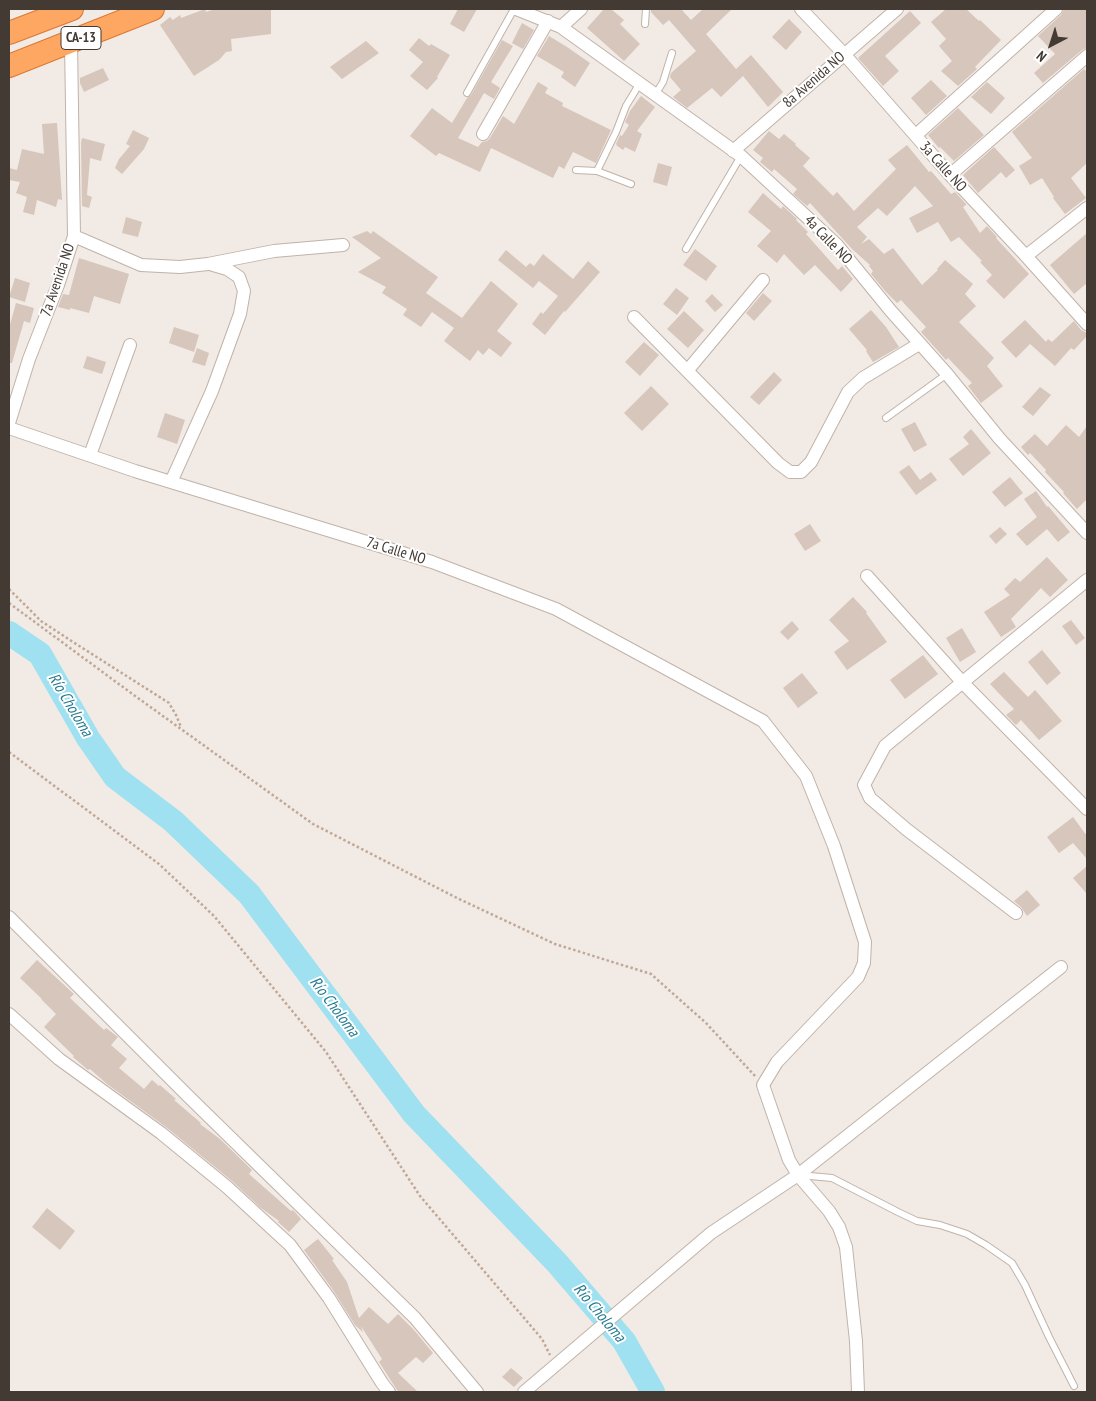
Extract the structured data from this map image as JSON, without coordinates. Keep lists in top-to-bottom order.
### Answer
{
  "streets": {
    "highway": ["CA-13"],
    "street": [
      "8a Avenida NO",
      "3a Calle NO",
      "4a Calle NO",
      "7a Avenida NO",
      "7a Calle NO"
    ]
  },
  "crossings": [
    ["CA-13", "7a Avenida NO"],
    ["8a Avenida NO", "3a Calle NO"],
    ["8a Avenida NO", "4a Calle NO"]
  ],
  "water": ["Río Choloma"],
  "north": "bottom left"
}
